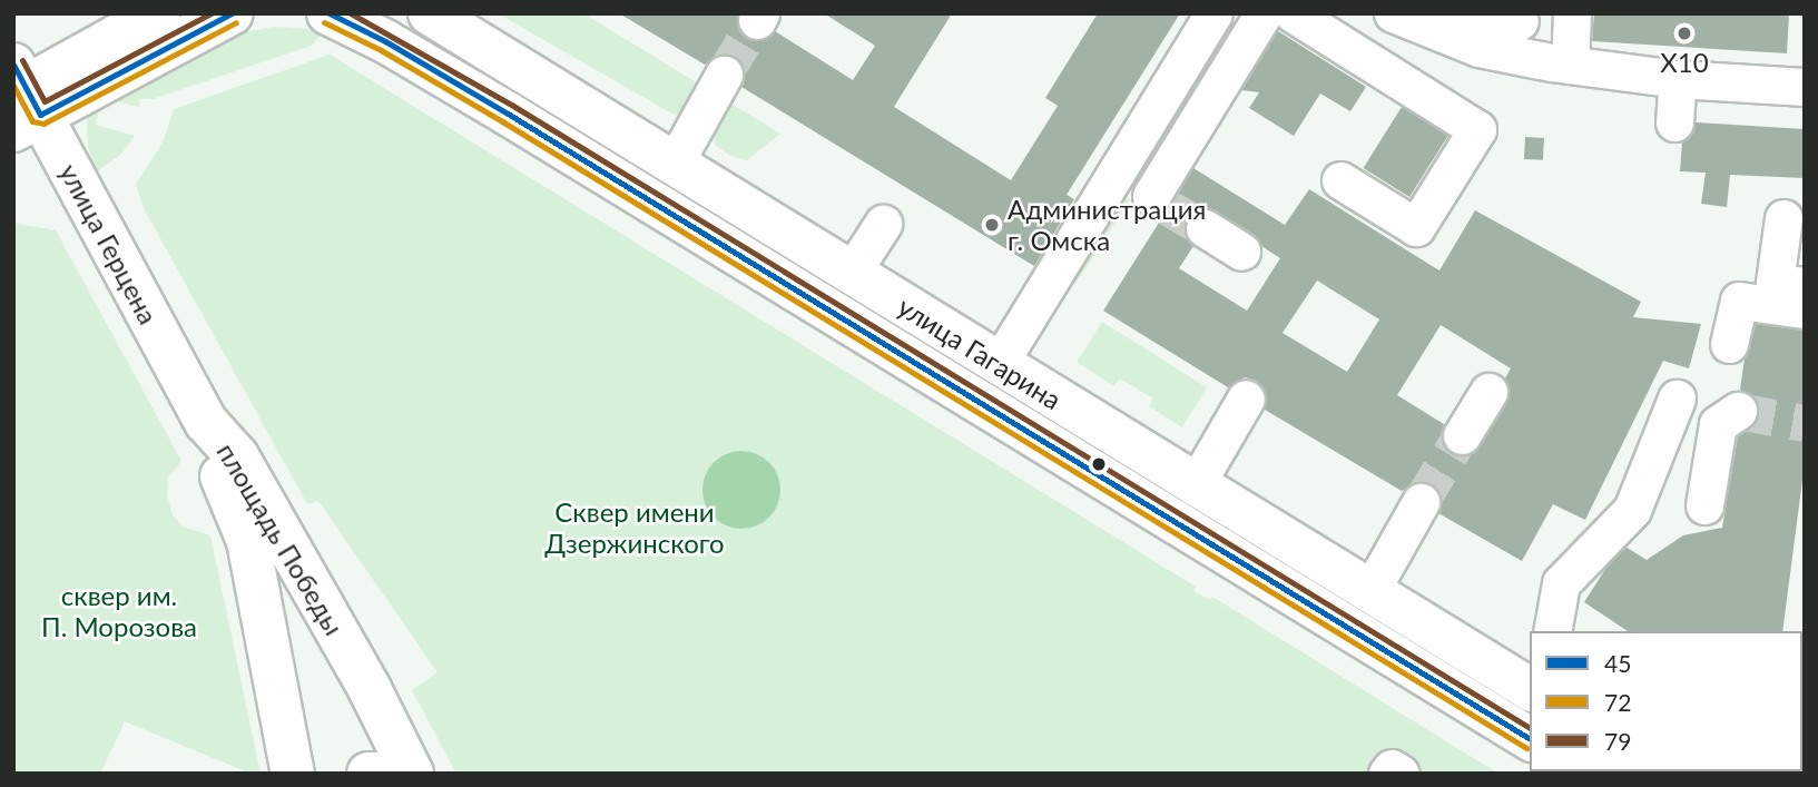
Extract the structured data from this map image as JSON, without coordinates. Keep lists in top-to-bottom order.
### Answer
{
  "streets": {
    "main road": ["улица Герцена", "улица Гагарина", "площадь Победы"]
  },
  "crossings": [
    ["улица Герцена", "площадь Победы"]
  ],
  "parks": ["Сквер имени Дзержинского", "сквер им. П. Морозова"],
  "places": ["Х10", "Администрация г. Омска"],
  "lines": ["transit line 45", "transit line 79", "transit line 72"],
  "legend": ["45", "72", "79"]
}
